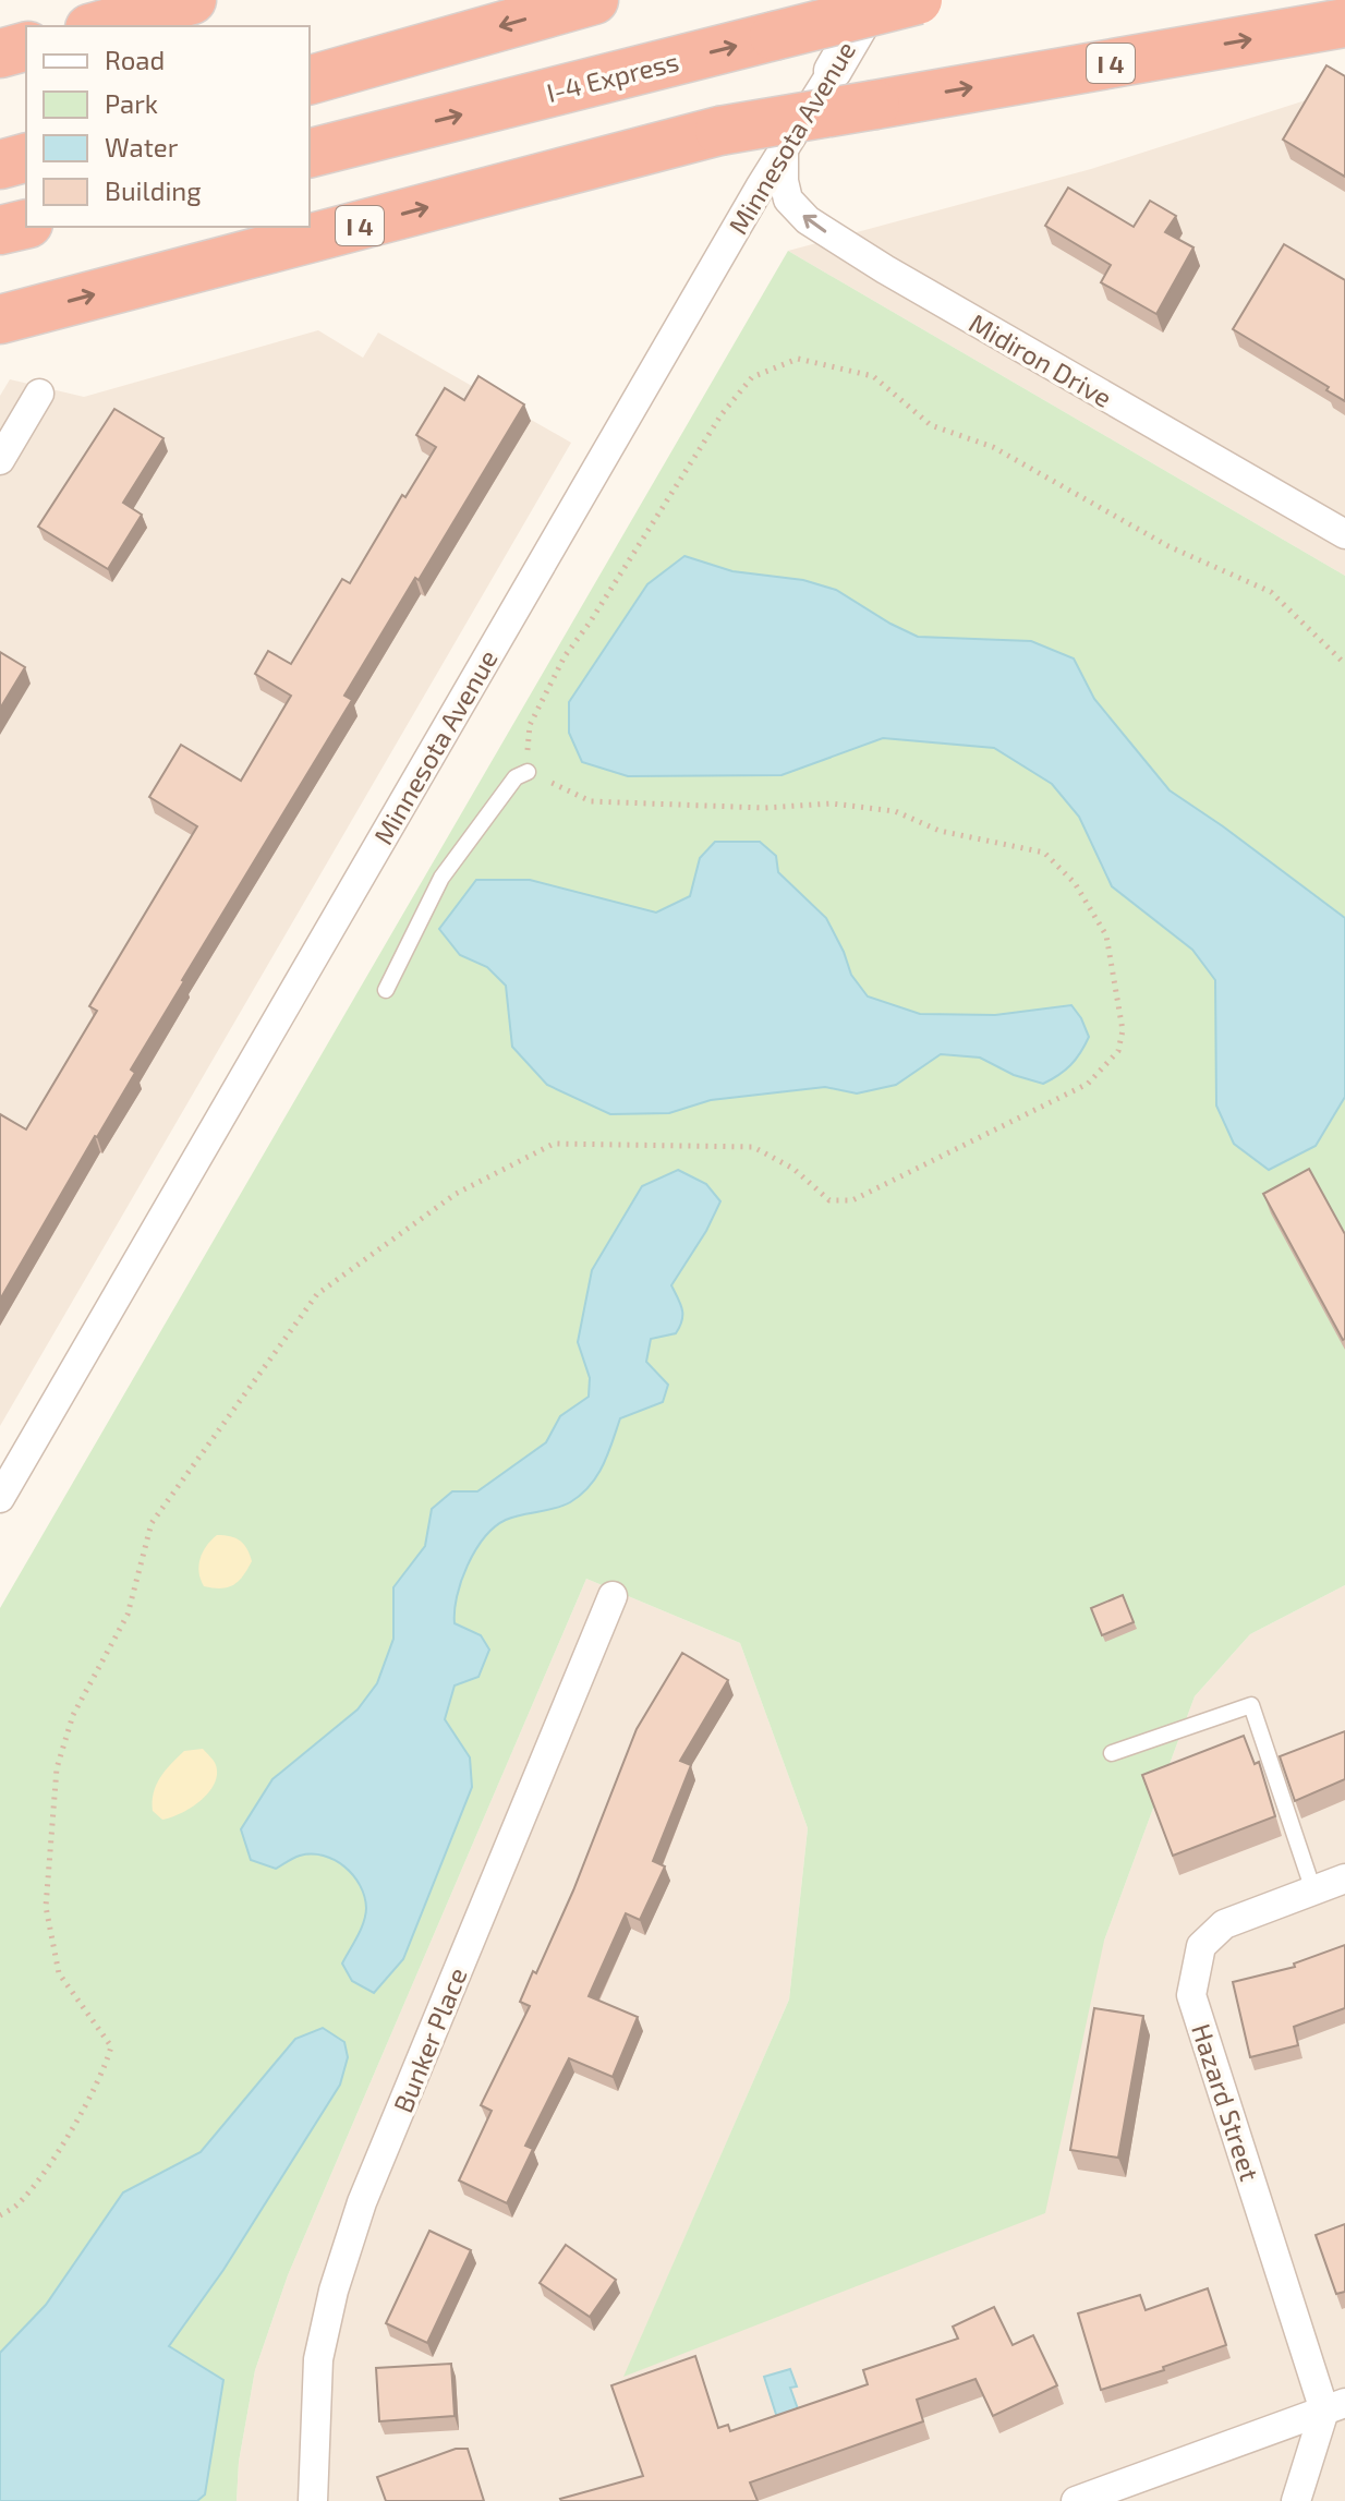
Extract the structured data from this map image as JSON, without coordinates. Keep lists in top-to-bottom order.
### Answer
{
  "streets": {
    "highway": ["I 4", "I-4 Express"],
    "street": [
      "Minnesota Avenue",
      "Midiron Drive",
      "Bunker Place",
      "Hazard Street"
    ]
  },
  "crossings": [
    ["Minnesota Avenue", "Midiron Drive"]
  ],
  "one_way": ["Midiron Drive"],
  "legend": [
    "Road",
    "Park",
    "Water",
    "Building"
  ]
}
